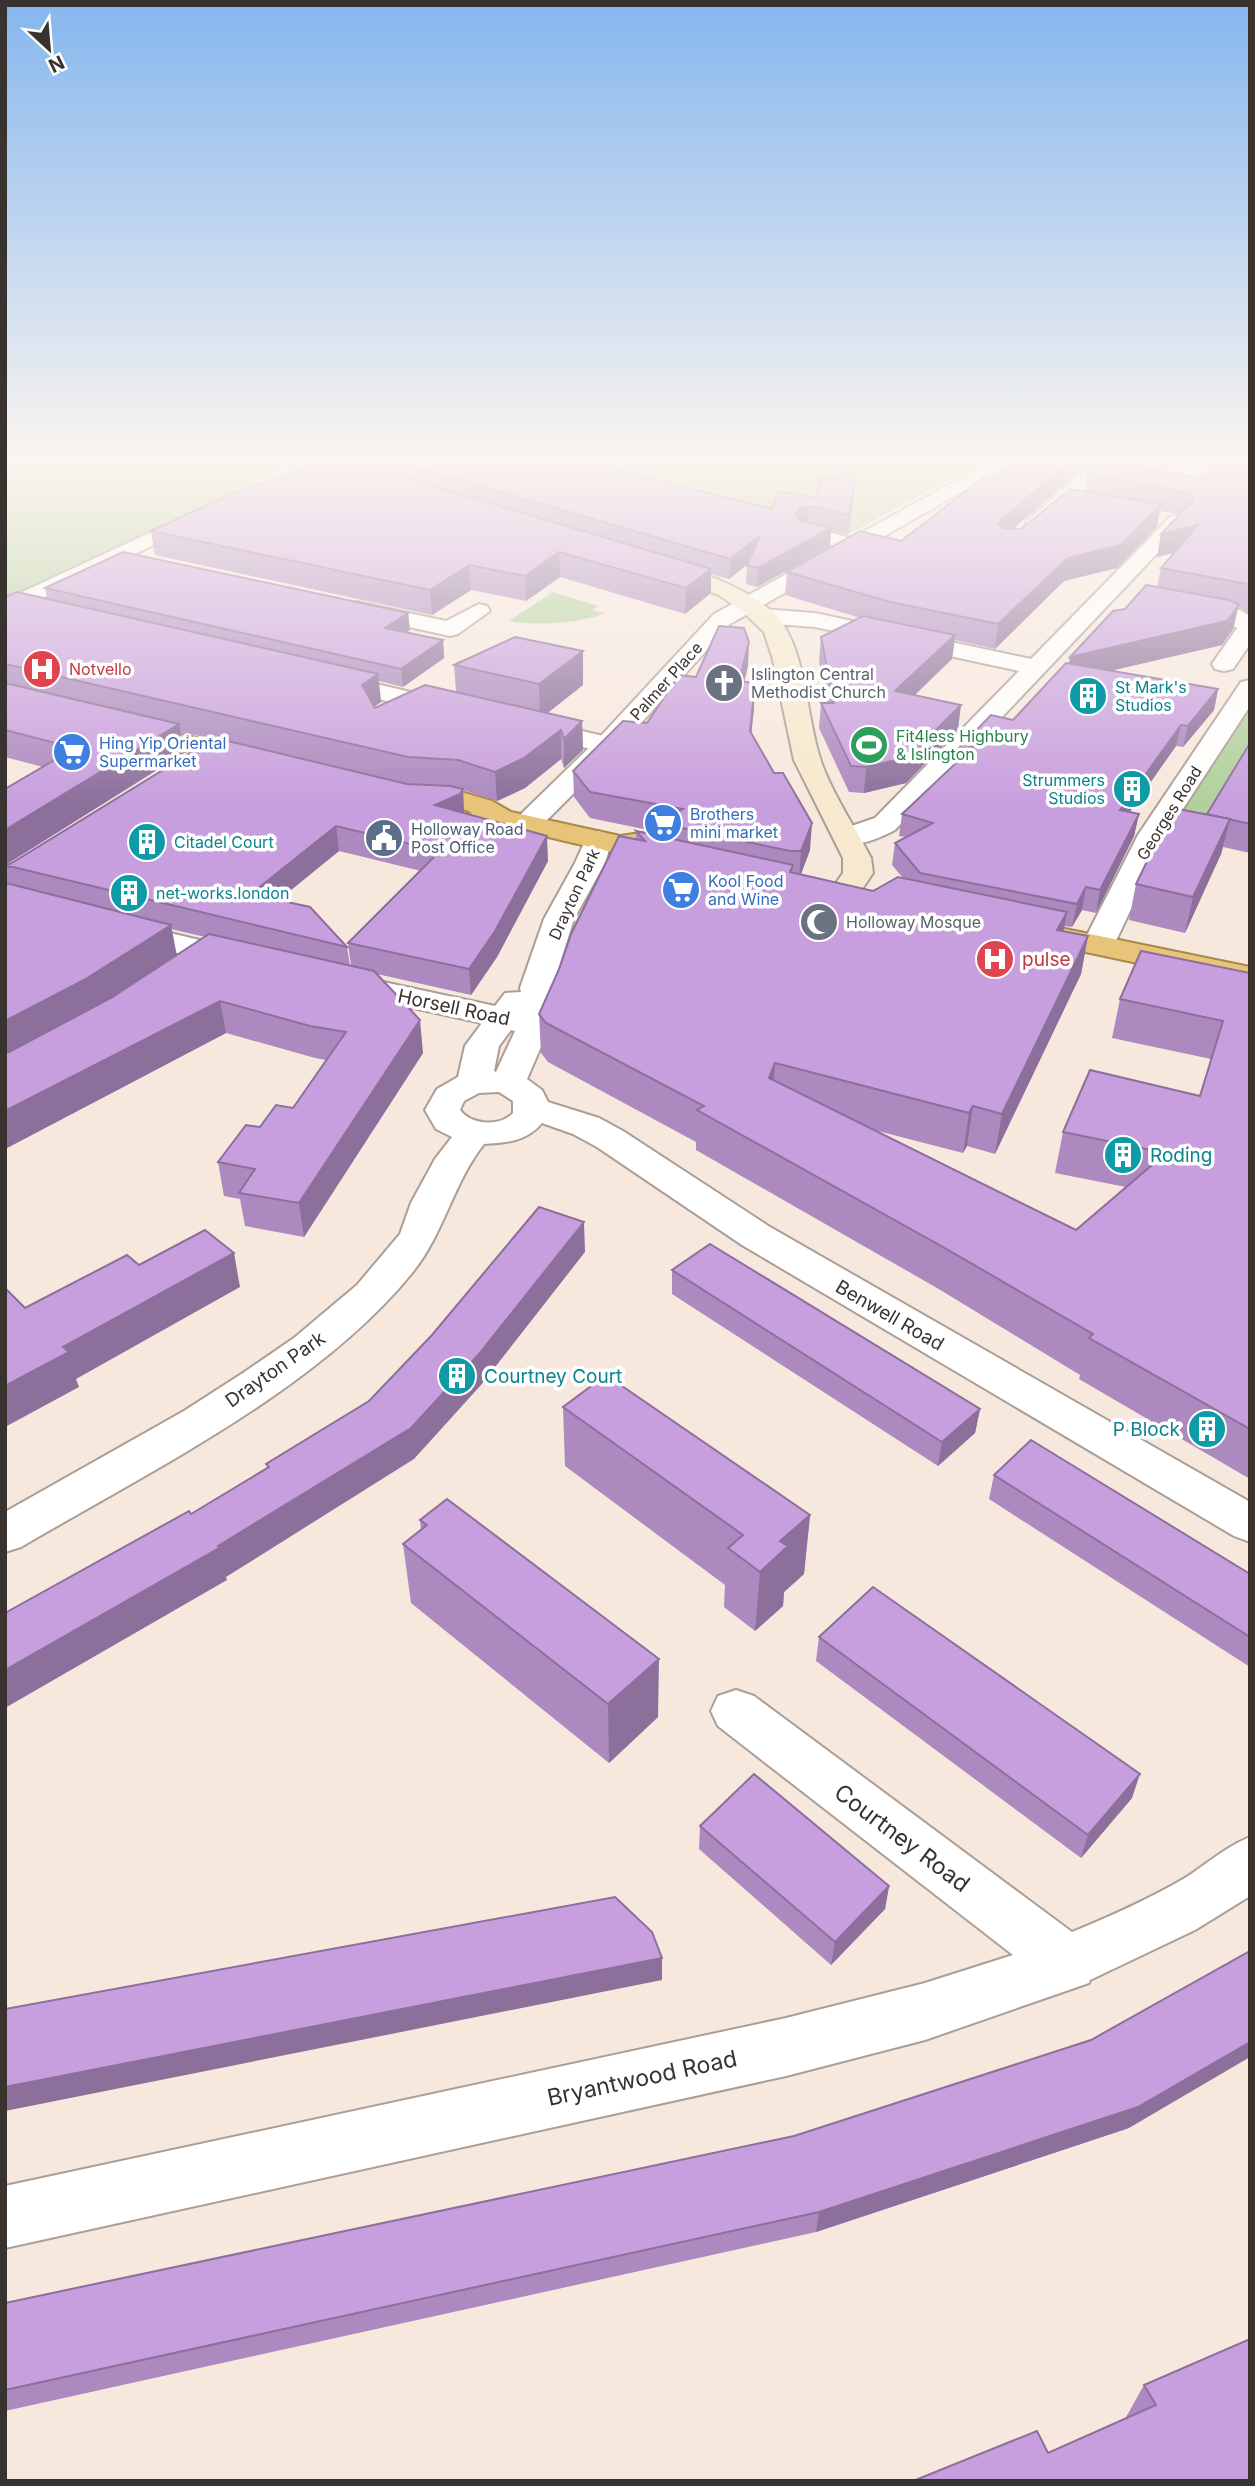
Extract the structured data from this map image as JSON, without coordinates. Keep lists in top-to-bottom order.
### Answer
{
  "streets": {
    "street": [
      "Palmer Place",
      "Georges Road",
      "Drayton Park",
      "Horsell Road",
      "Benwell Road",
      "Courtney Road",
      "Bryantwood Road"
    ]
  },
  "crossings": [
    ["Drayton Park", "Horsell Road"],
    ["Drayton Park", "Benwell Road"],
    ["Courtney Road", "Bryantwood Road"]
  ],
  "places": {
    "hospital": ["Notvello", "pulse"],
    "church": ["Islington Central Methodist Church"],
    "building": [
      "St Mark's Studios",
      "Strummers Studios",
      "Citadel Court",
      "net-works.london",
      "Roding",
      "Courtney Court",
      "P Block"
    ],
    "sports": ["Fit4less Highbury & Islington"],
    "supermarket": ["Hing Yip Oriental Supermarket", "Brothers mini market", "Kool Food and Wine"],
    "public building": ["Holloway Road Post Office"],
    "mosque": ["Holloway Mosque"]
  },
  "north": "bottom right"
}
